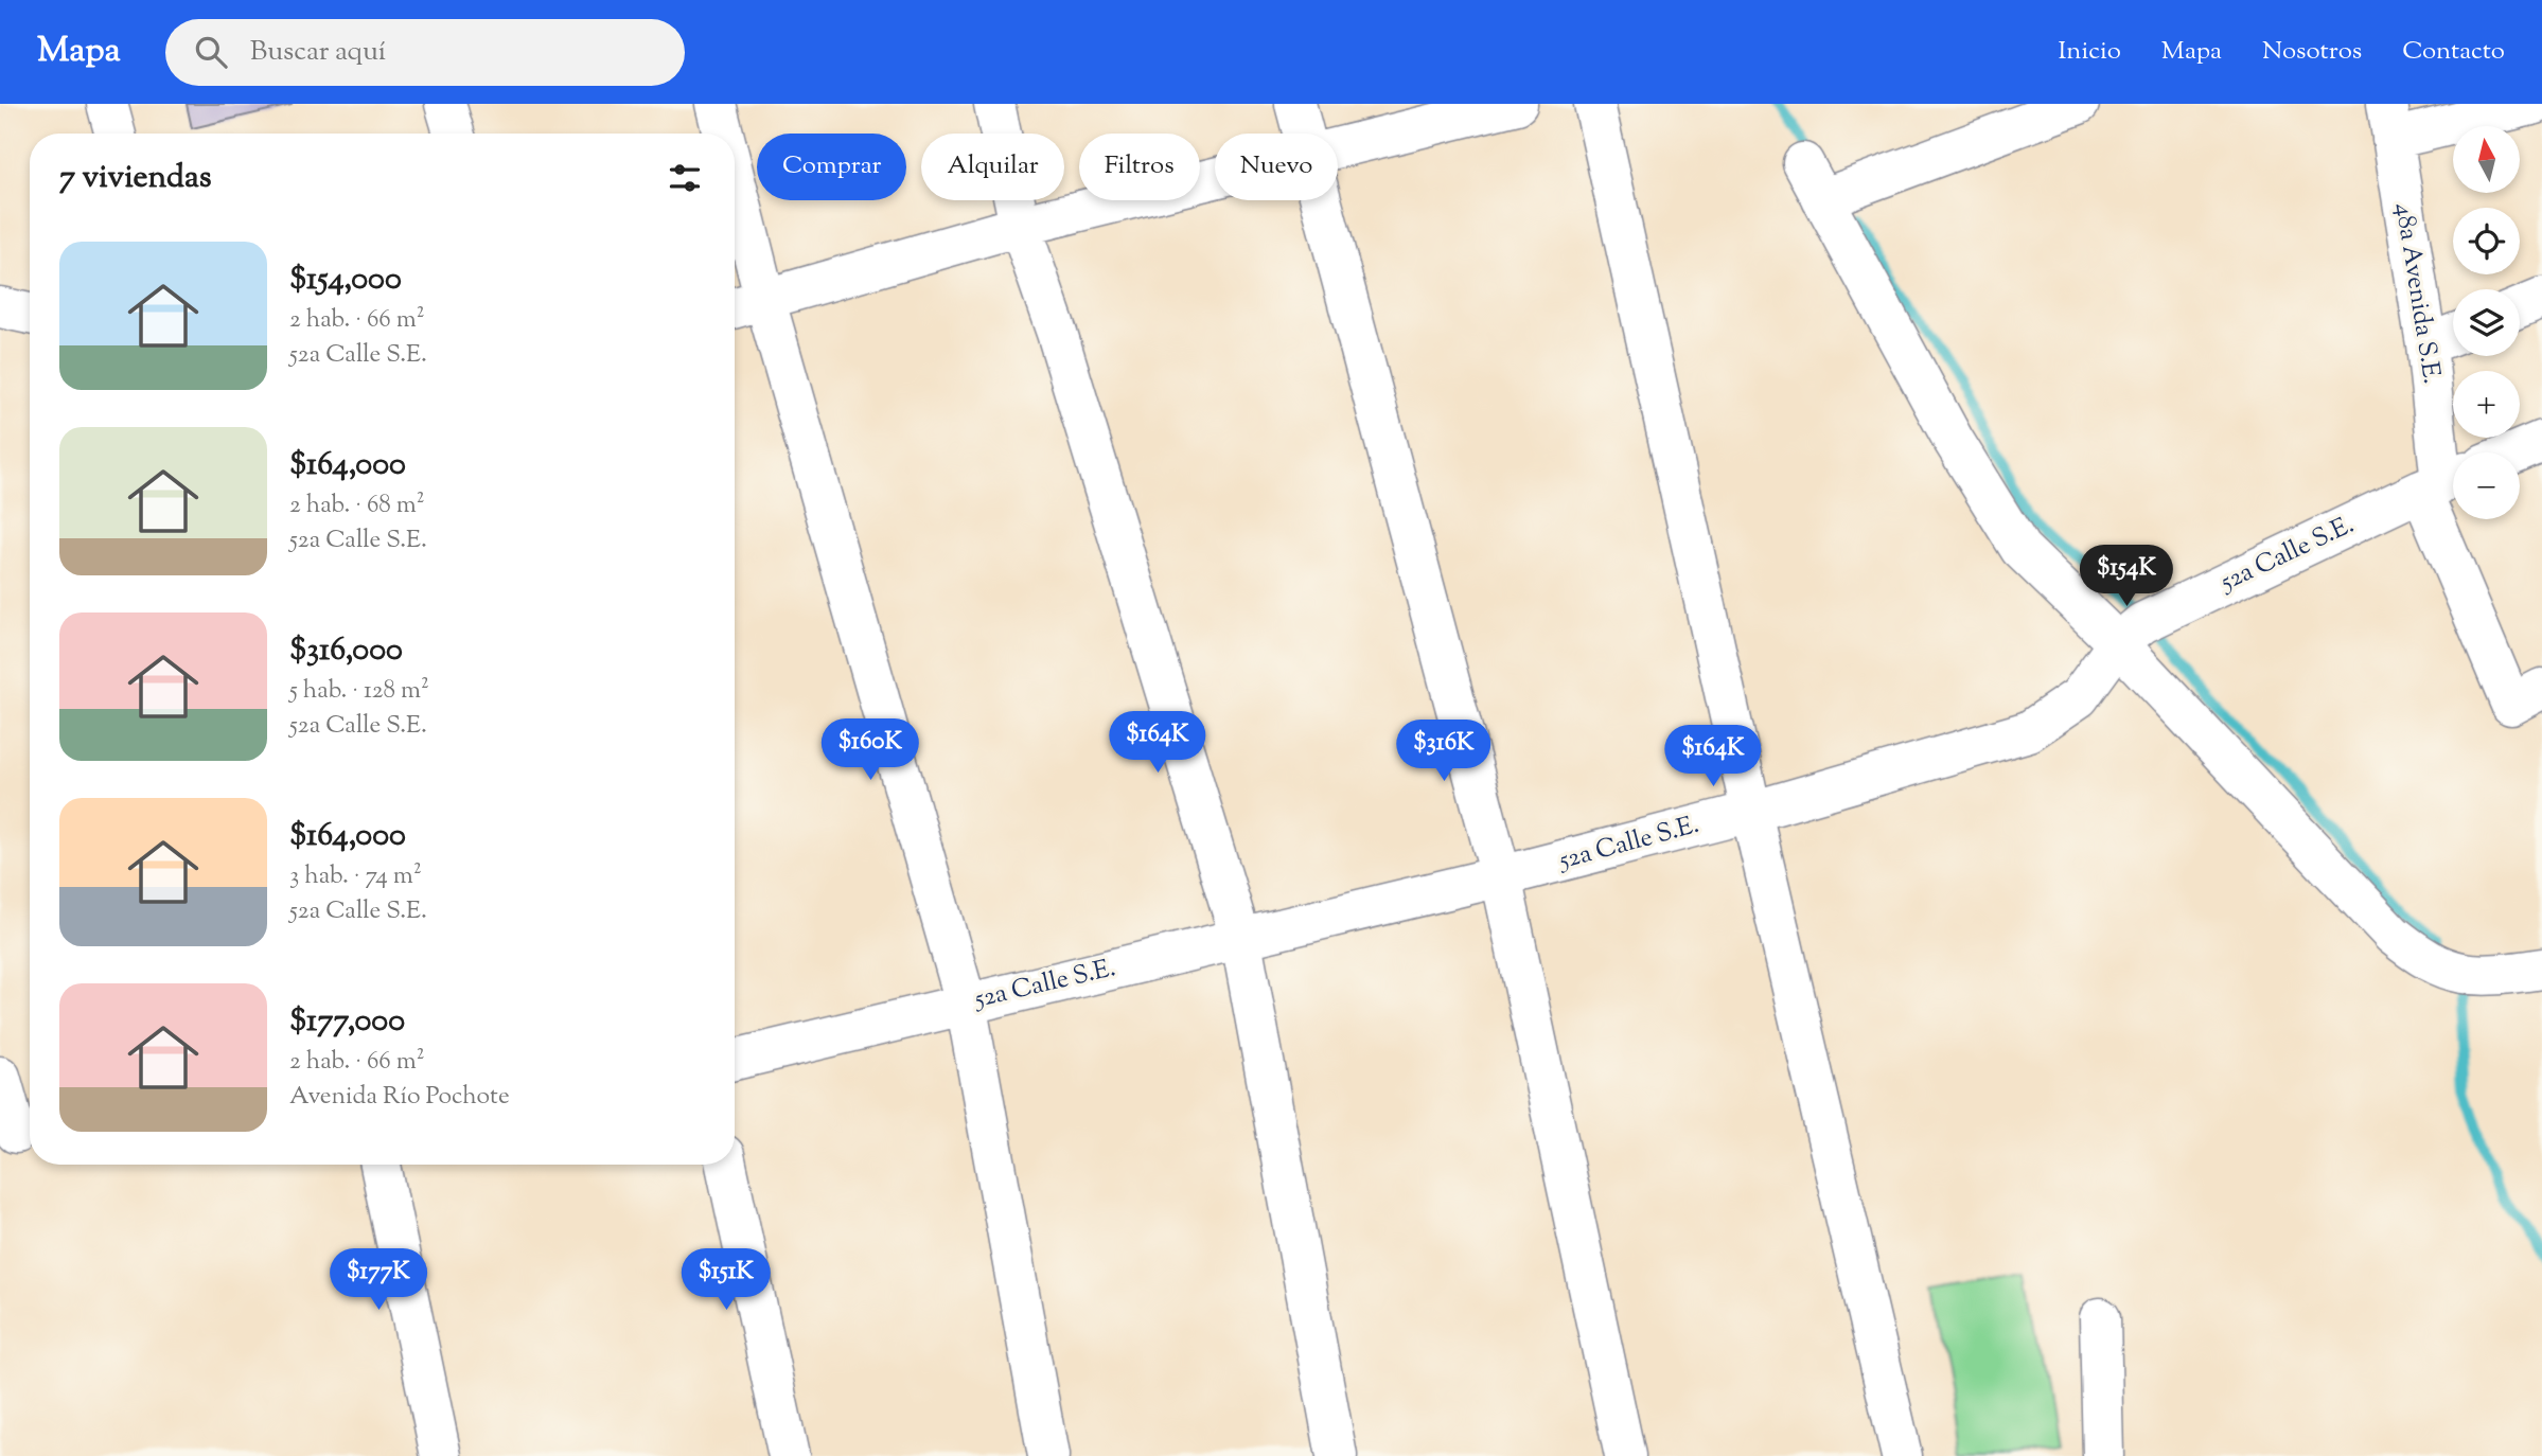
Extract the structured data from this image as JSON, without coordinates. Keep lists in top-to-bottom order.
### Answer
{
  "streets": {
    "street": ["48a Avenida S.E.", "52a Calle S.E."]
  },
  "crossings": [
    ["48a Avenida S.E.", "52a Calle S.E."]
  ],
  "north": "top",
  "page": {
    "header": "Mapa",
    "search": "Buscar aquí",
    "nav": [
      "Inicio",
      "Mapa",
      "Nosotros",
      "Contacto"
    ],
    "map_buttons": ["+", "−"],
    "chip": [
      "Comprar",
      "Alquilar",
      "Filtros",
      "Nuevo"
    ],
    "heading": "7 viviendas",
    "list": [
      {
        "name": "$154,000",
        "note": "2 hab. · 66 m² · 52a Calle S.E."
      },
      {
        "name": "$164,000",
        "note": "2 hab. · 68 m² · 52a Calle S.E."
      },
      {
        "name": "$316,000",
        "note": "5 hab. · 128 m² · 52a Calle S.E."
      },
      {
        "name": "$164,000",
        "note": "3 hab. · 74 m² · 52a Calle S.E."
      },
      {
        "name": "$177,000",
        "note": "2 hab. · 66 m² · Avenida Río Pochote"
      }
    ],
    "price": [
      "$154K",
      "$164K",
      "$160K",
      "$316K",
      "$164K",
      "$177K",
      "$151K"
    ]
  }
}
